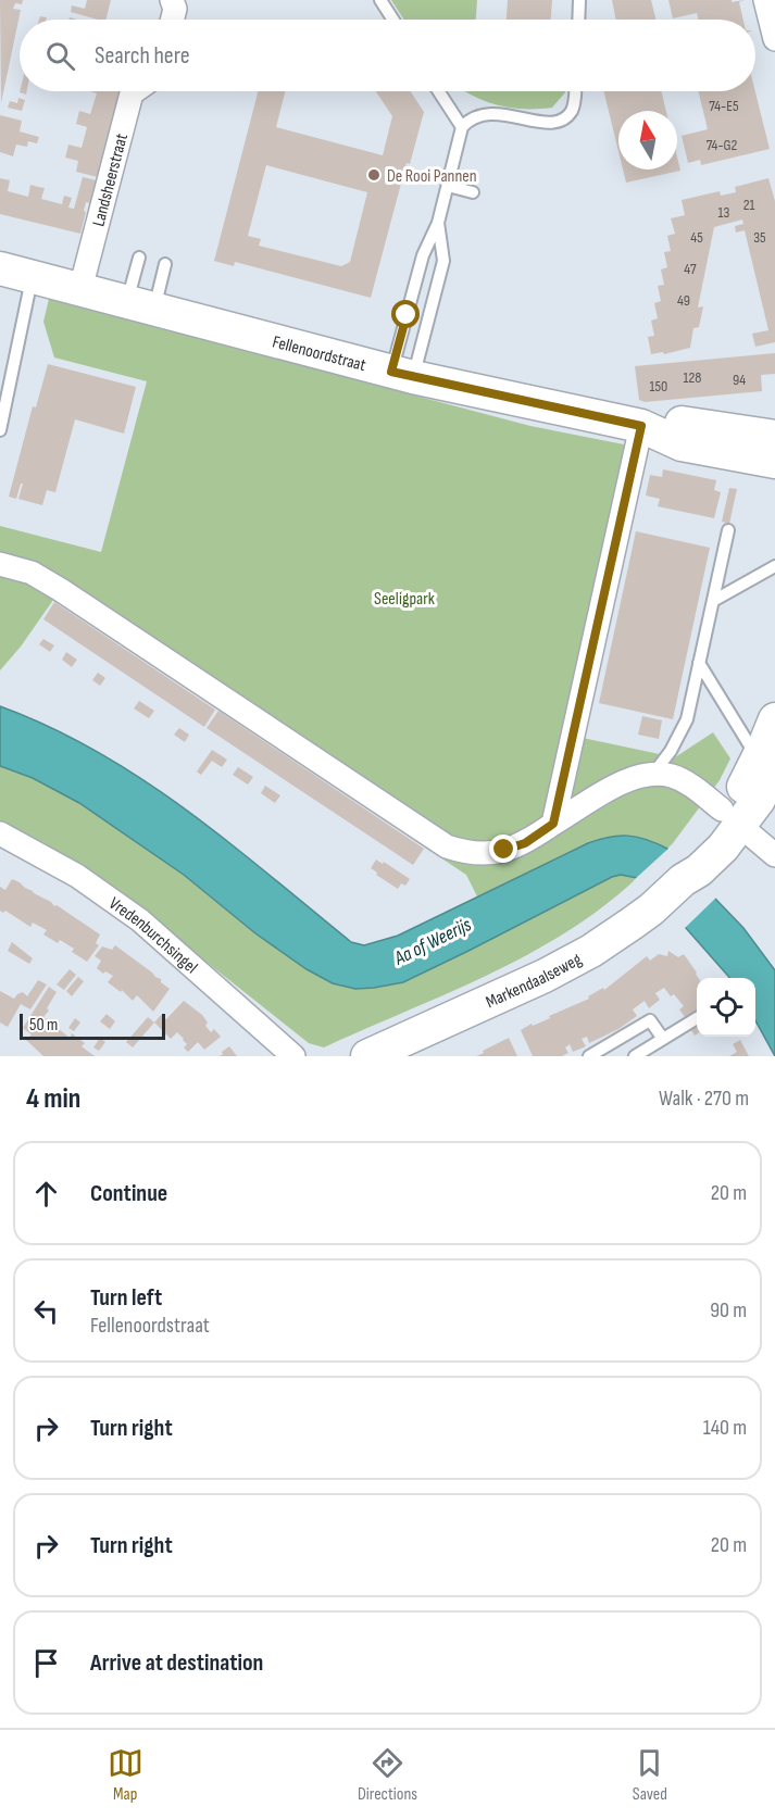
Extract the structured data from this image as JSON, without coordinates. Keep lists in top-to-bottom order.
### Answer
{
  "streets": {
    "main road": ["Fellenoordstraat", "Markendaalseweg"],
    "street": ["Landsheerstraat", "Vredenburchsingel"]
  },
  "crossings": [
    ["Landsheerstraat", "Fellenoordstraat"]
  ],
  "water": ["Aa of Weerijs"],
  "parks": ["Seeligpark"],
  "places": ["De Rooi Pannen"],
  "house_numbers": [
    "74-E5",
    "74-G2",
    "21",
    "13",
    "45",
    "35",
    "47",
    "49",
    "128",
    "94",
    "150"
  ],
  "scale_bar": "50 m",
  "north": "top",
  "page": {
    "search": "Search here",
    "scale": "50 m",
    "heading": ["4 min", "Walk · 270 m"],
    "list": [
      ["Continue", "20 m"],
      ["Turn left", "Fellenoordstraat", "90 m"],
      ["Turn right", "140 m"],
      ["Turn right", "20 m"],
      "Arrive at destination"
    ],
    "nav": ["Map", "Directions", "Saved"]
  }
}
